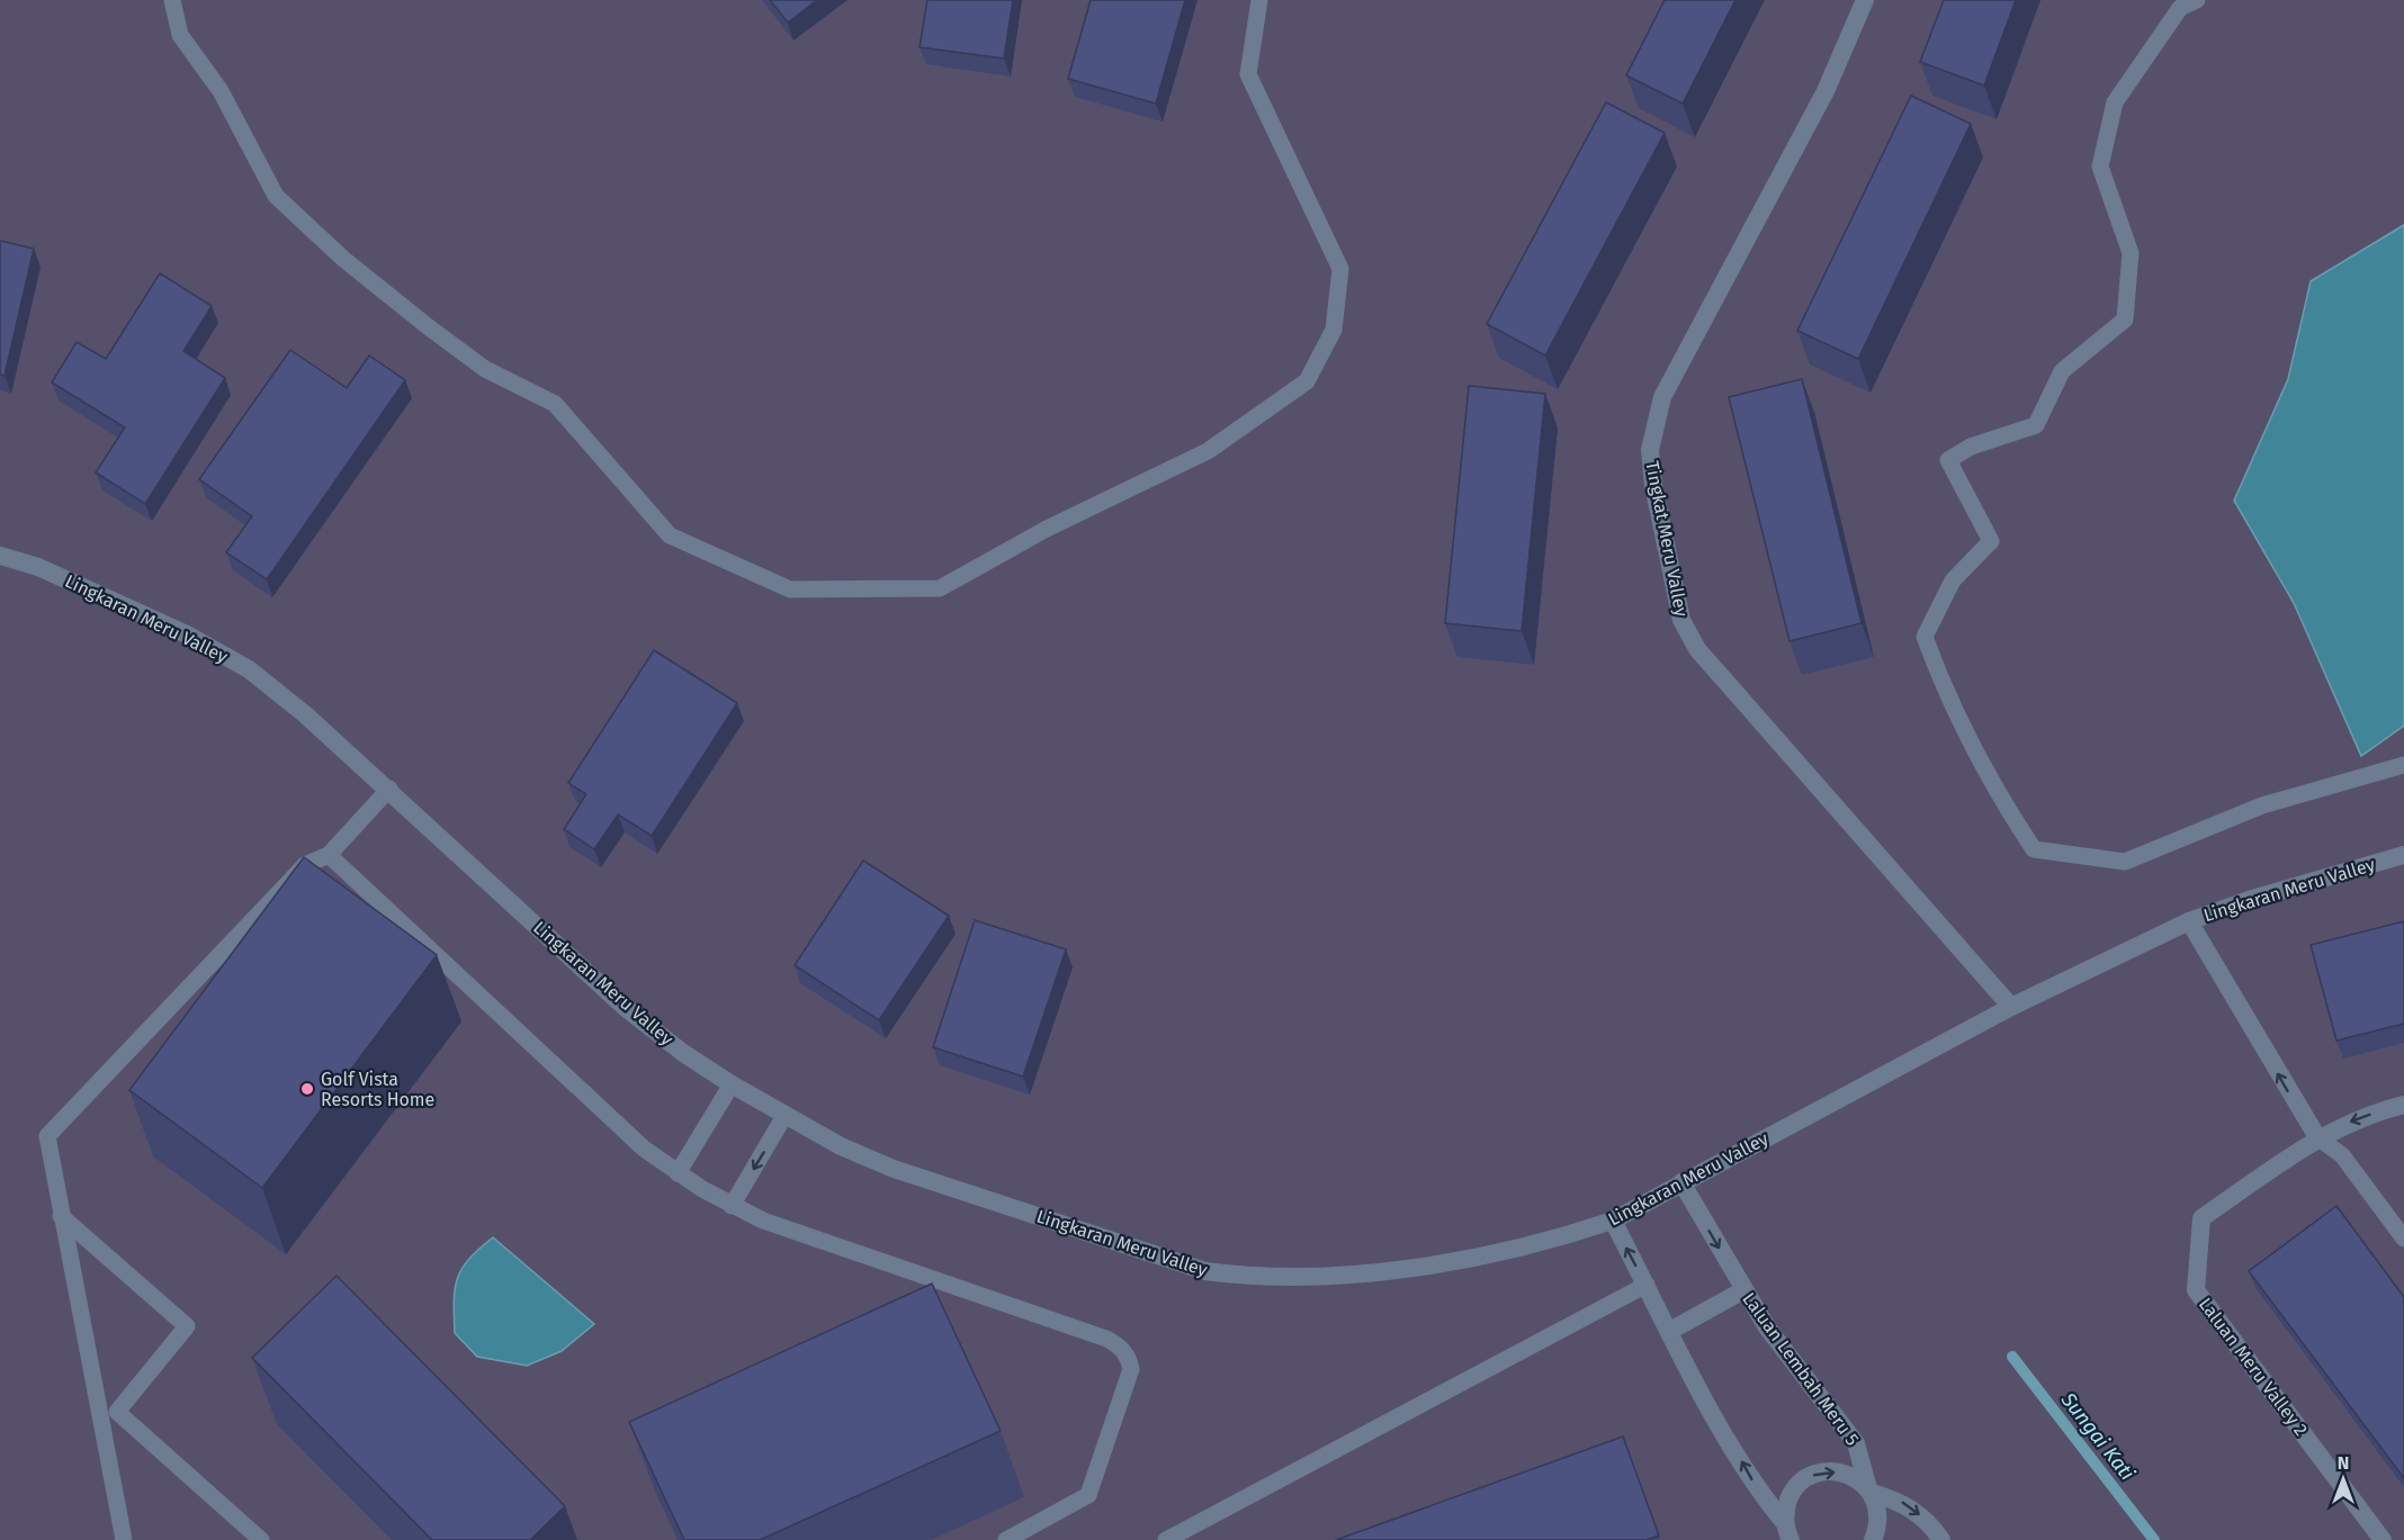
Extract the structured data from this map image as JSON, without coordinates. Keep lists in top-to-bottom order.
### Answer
{
  "streets": {
    "street": [
      "Tingkat Meru Valley",
      "Lingkaran Meru Valley",
      "Laluan Meru Valley 2",
      "Laluan Lembah Meru 5"
    ]
  },
  "crossings": [
    ["Tingkat Meru Valley", "Lingkaran Meru Valley"],
    ["Lingkaran Meru Valley", "Laluan Lembah Meru 5"]
  ],
  "water": ["Sungai Kati"],
  "places": ["Golf Vista Resorts Home"],
  "north": "top"
}
